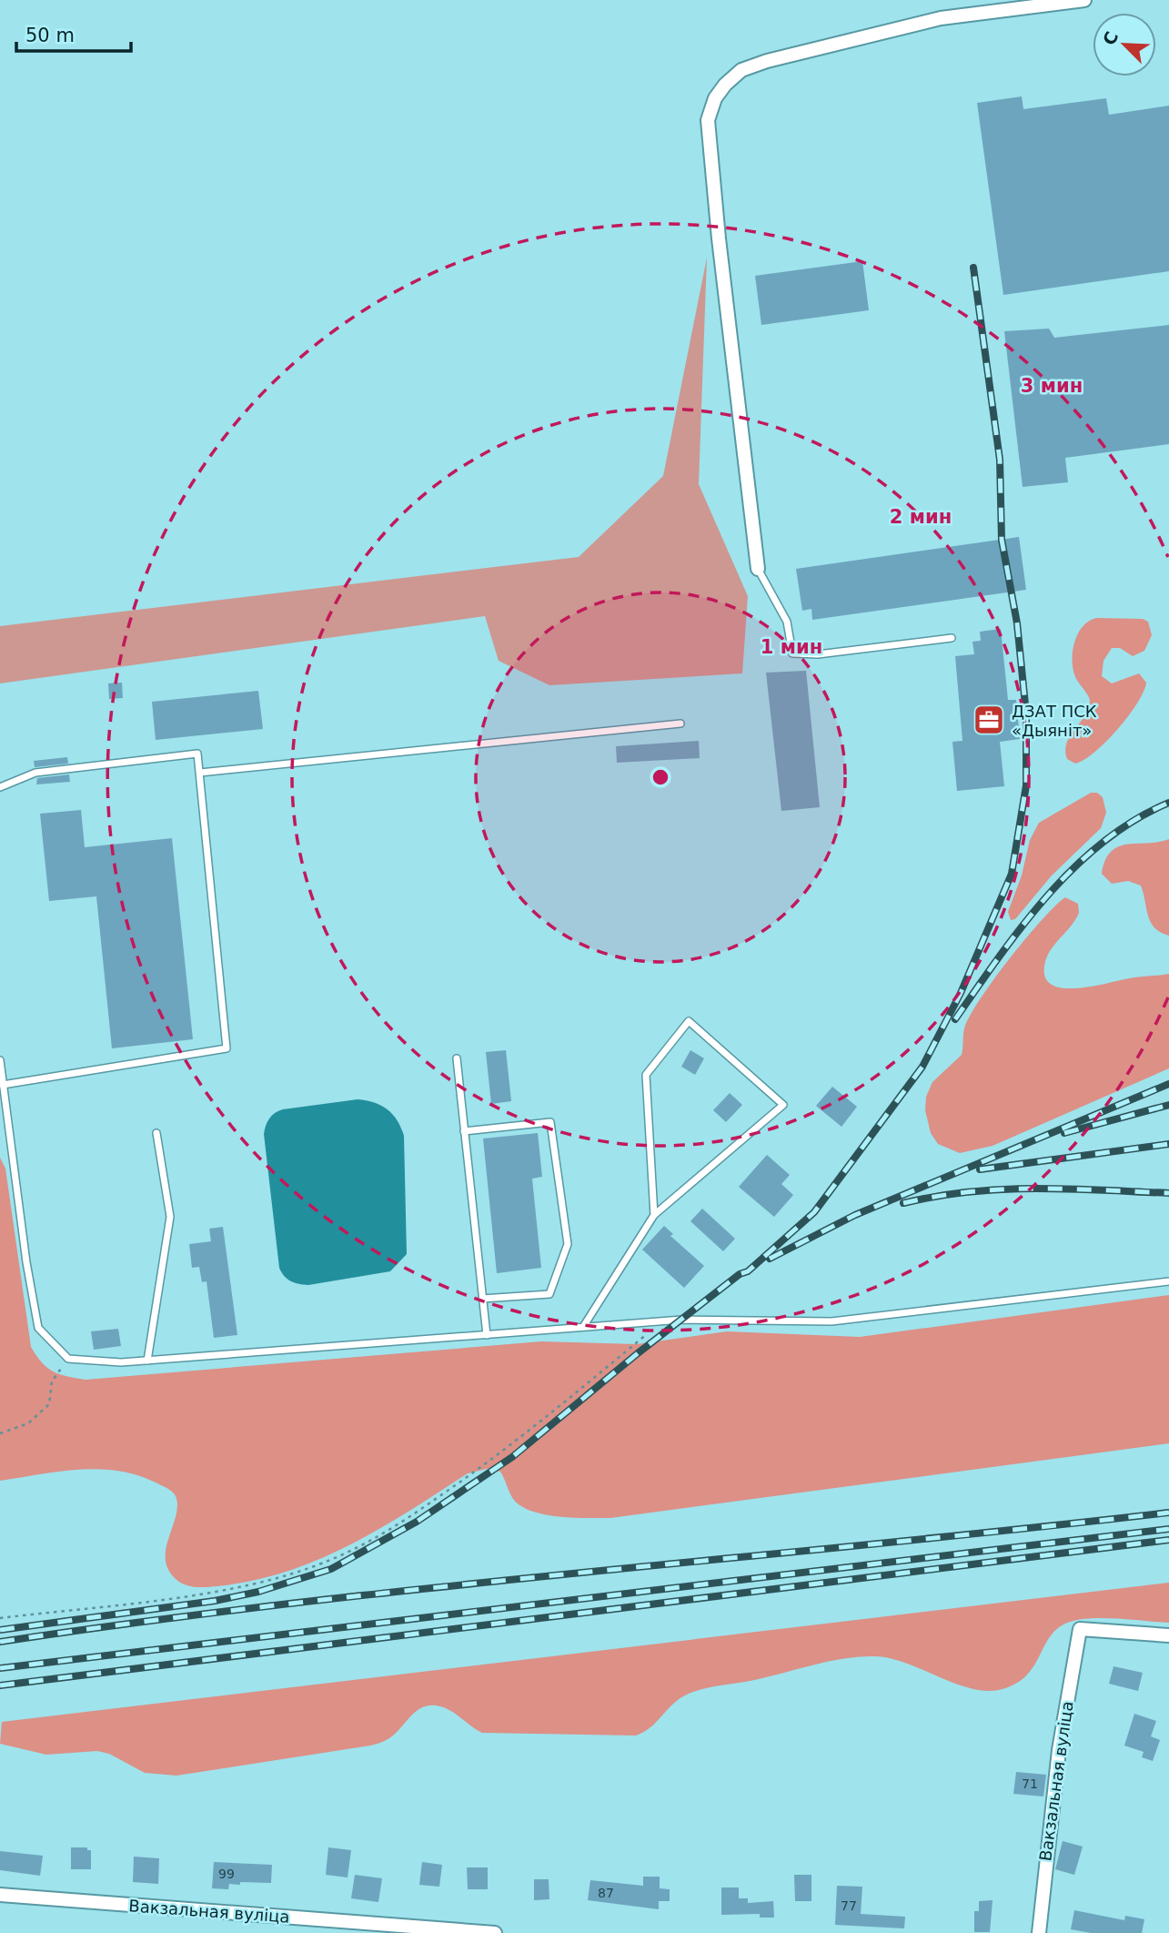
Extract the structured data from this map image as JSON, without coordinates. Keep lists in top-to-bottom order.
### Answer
{
  "streets": {
    "street": ["Вакзальная вуліца"]
  },
  "places": {
    "office": ["ДЗАТ ПСК «Дыяніт»"]
  },
  "house_numbers": [
    "71",
    "99",
    "87",
    "77"
  ],
  "scale_bar": "50 m",
  "north": "top left",
  "rings": ["3 мин", "2 мин", "1 мин"]
}
